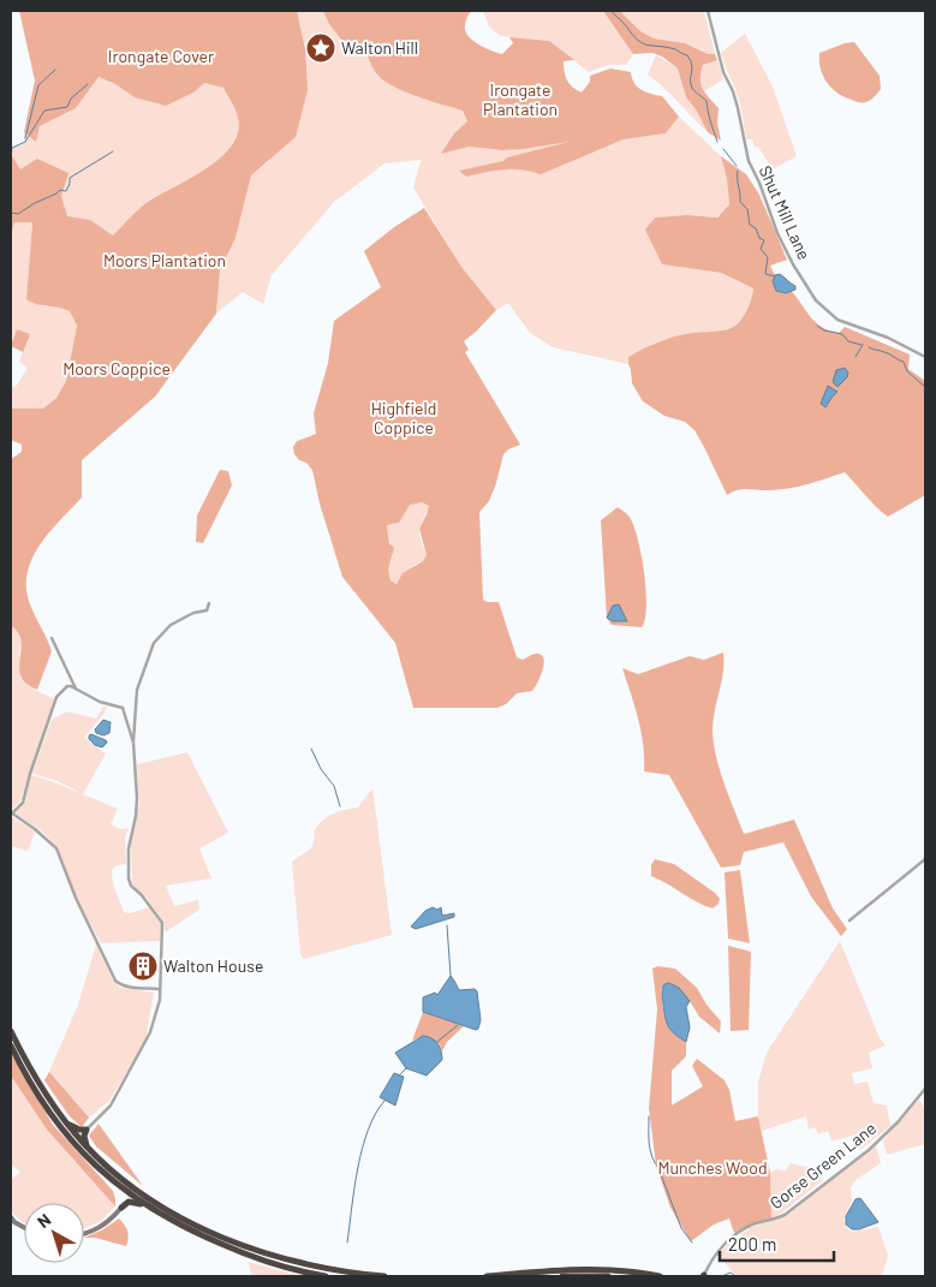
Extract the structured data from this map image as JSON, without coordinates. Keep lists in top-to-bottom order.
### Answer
{
  "streets": {
    "street": ["Shut Mill Lane", "Gorse Green Lane"]
  },
  "parks": [
    "Irongate Cover",
    "Irongate Plantation",
    "Moors Plantation",
    "Moors Coppice",
    "Highfield Coppice",
    "Munches Wood"
  ],
  "places": {
    "place": ["Walton Hill"],
    "building": ["Walton House"]
  },
  "scale_bar": "200 m",
  "north": "top left"
}
